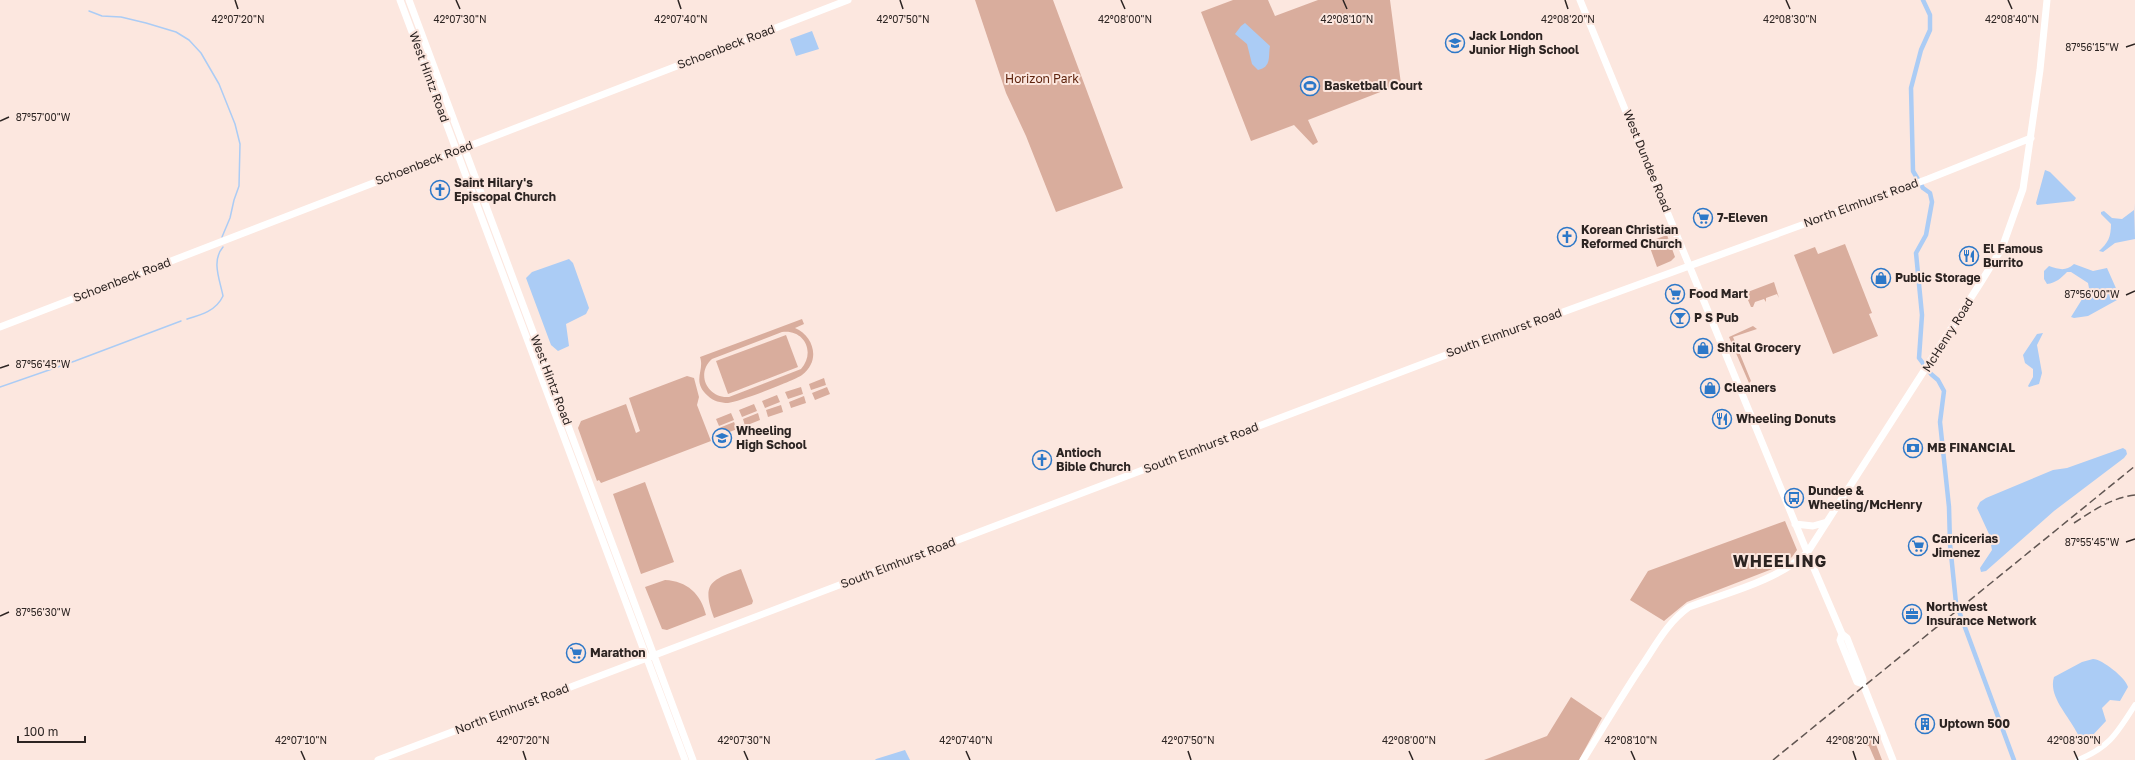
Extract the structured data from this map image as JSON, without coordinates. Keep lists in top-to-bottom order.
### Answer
{
  "streets": {
    "main road": [
      "Schoenbeck Road",
      "West Hintz Road",
      "West Dundee Road",
      "North Elmhurst Road",
      "South Elmhurst Road",
      "McHenry Road"
    ]
  },
  "crossings": [
    ["Schoenbeck Road", "West Hintz Road"],
    ["West Hintz Road", "North Elmhurst Road"],
    ["West Hintz Road", "South Elmhurst Road"],
    ["West Dundee Road", "North Elmhurst Road"],
    ["West Dundee Road", "South Elmhurst Road"],
    ["West Dundee Road", "McHenry Road"],
    ["North Elmhurst Road", "South Elmhurst Road"],
    ["North Elmhurst Road", "McHenry Road"]
  ],
  "districts": ["WHEELING"],
  "parks": ["Horizon Park"],
  "places": {
    "school or university": ["Jack London Junior High School", "Wheeling High School"],
    "sports": ["Basketball Court"],
    "church": ["Saint Hilary's Episcopal Church", "Korean Christian Reformed Church", "Antioch Bible Church"],
    "supermarket": [
      "7-Eleven",
      "Food Mart",
      "Carnicerias Jimenez",
      "Marathon"
    ],
    "restaurant": ["El Famous Burrito", "Wheeling Donuts"],
    "shop": ["Public Storage", "Shital Grocery", "Cleaners"],
    "bar": ["P S Pub"],
    "bank": ["MB FINANCIAL"],
    "bus stop": ["Dundee & Wheeling/McHenry"],
    "office": ["Northwest Insurance Network"],
    "building": ["Uptown 500"]
  },
  "scale_bar": "100 m",
  "coordinates": [
    "42°08'00\"N",
    "42°08'30\"N",
    "42°07'20\"N",
    "42°07'30\"N",
    "42°07'40\"N",
    "42°07'50\"N",
    "42°08'10\"N",
    "42°08'20\"N",
    "42°08'40\"N",
    "87°56'15\"W",
    "87°57'00\"W",
    "87°56'00\"W",
    "87°56'45\"W",
    "87°55'45\"W",
    "87°56'30\"W",
    "42°07'10\"N"
  ]
}
